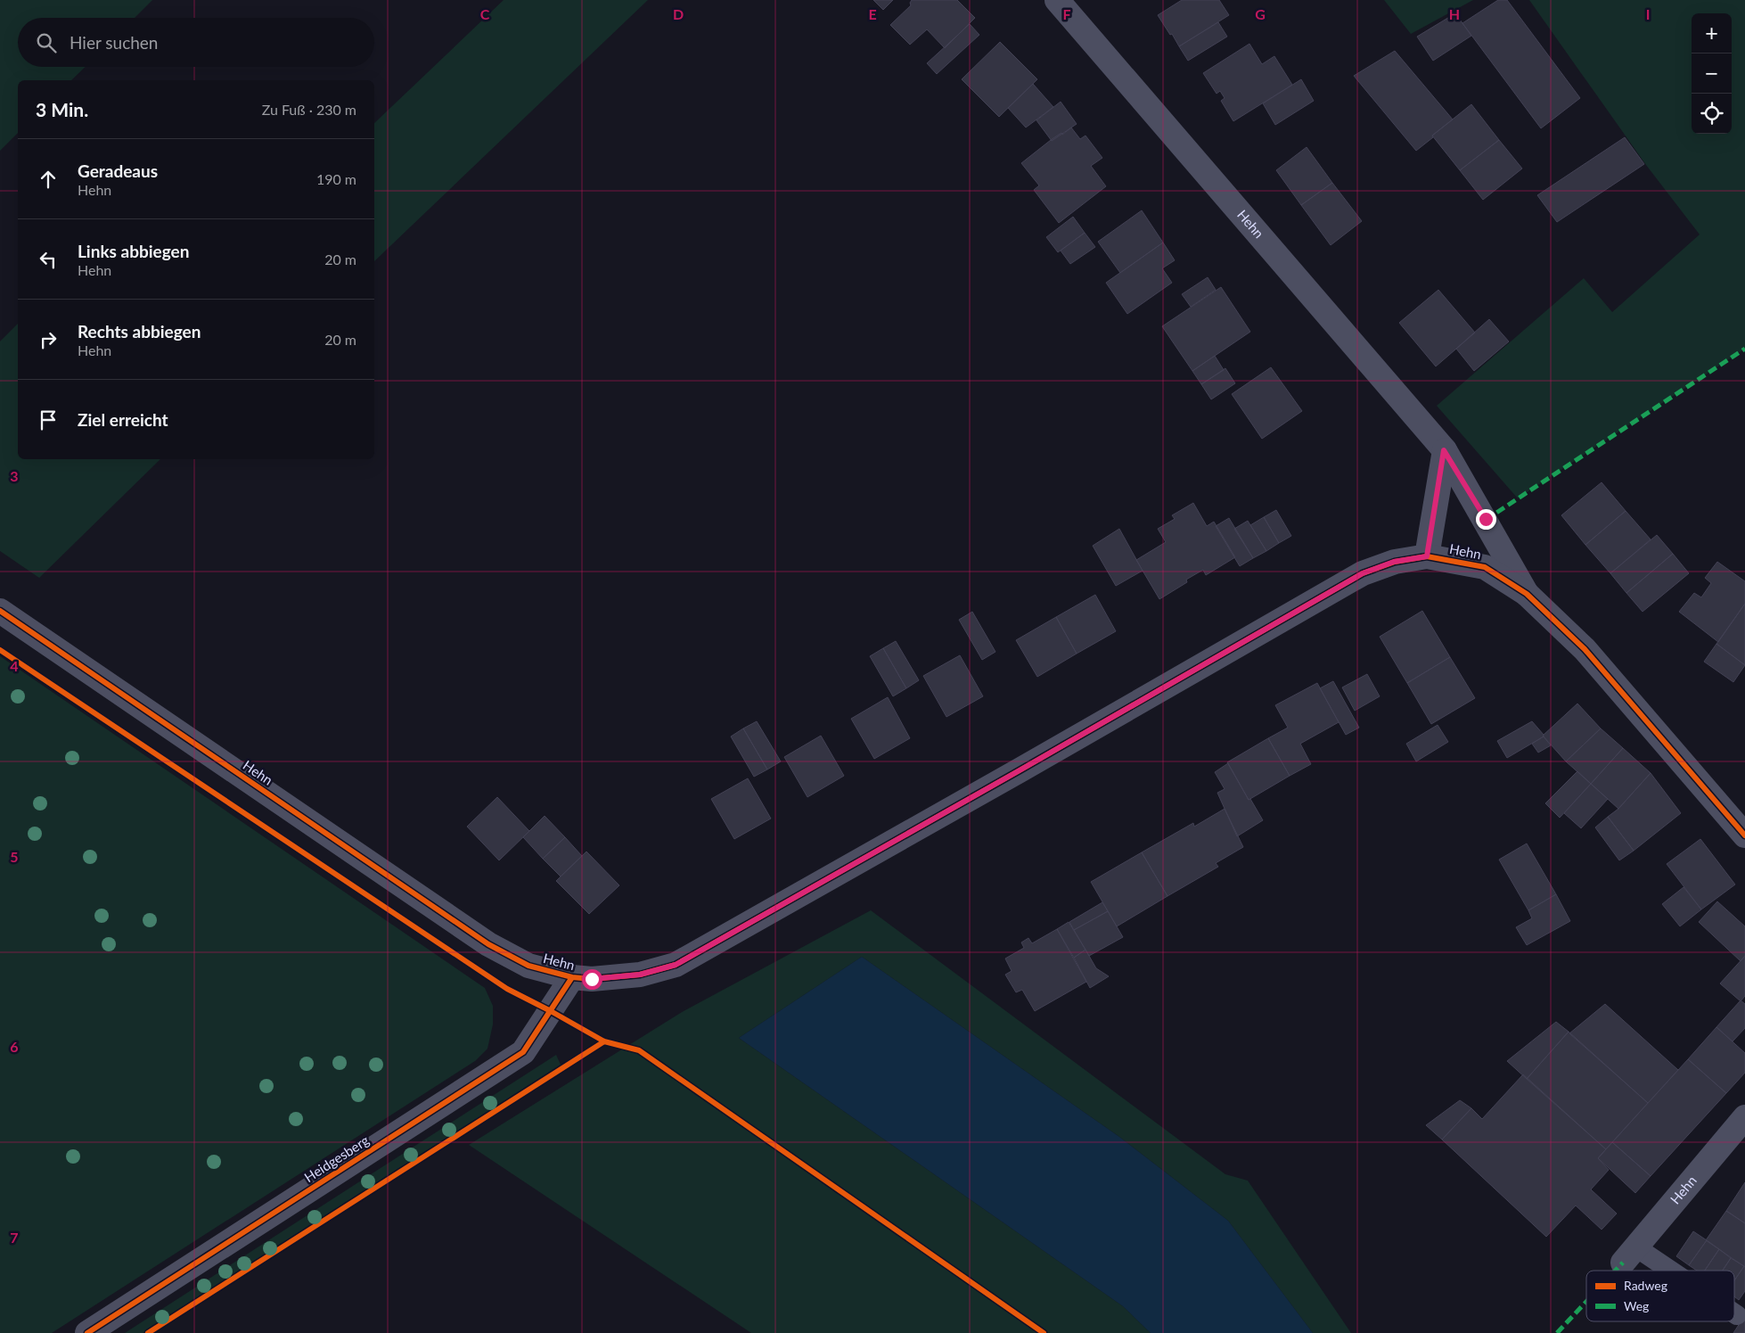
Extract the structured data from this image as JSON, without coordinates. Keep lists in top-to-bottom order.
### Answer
{
  "streets": {
    "street": ["Hehn", "Heidgesberg"]
  },
  "crossings": [
    ["Hehn", "Heidgesberg"]
  ],
  "legend": ["Radweg", "Weg"],
  "page": {
    "map_buttons": ["+", "−"],
    "search": "Hier suchen",
    "heading": ["3 Min.", "Zu Fuß · 230 m"],
    "list": [
      ["Geradeaus", "Hehn", "190 m"],
      ["Links abbiegen", "Hehn", "20 m"],
      ["Rechts abbiegen", "Hehn", "20 m"],
      "Ziel erreicht"
    ]
  },
  "grid": {
    "columns": [
      "C",
      "D",
      "E",
      "F",
      "G",
      "H",
      "I"
    ],
    "rows": [
      "3",
      "4",
      "5",
      "6",
      "7"
    ]
  }
}
